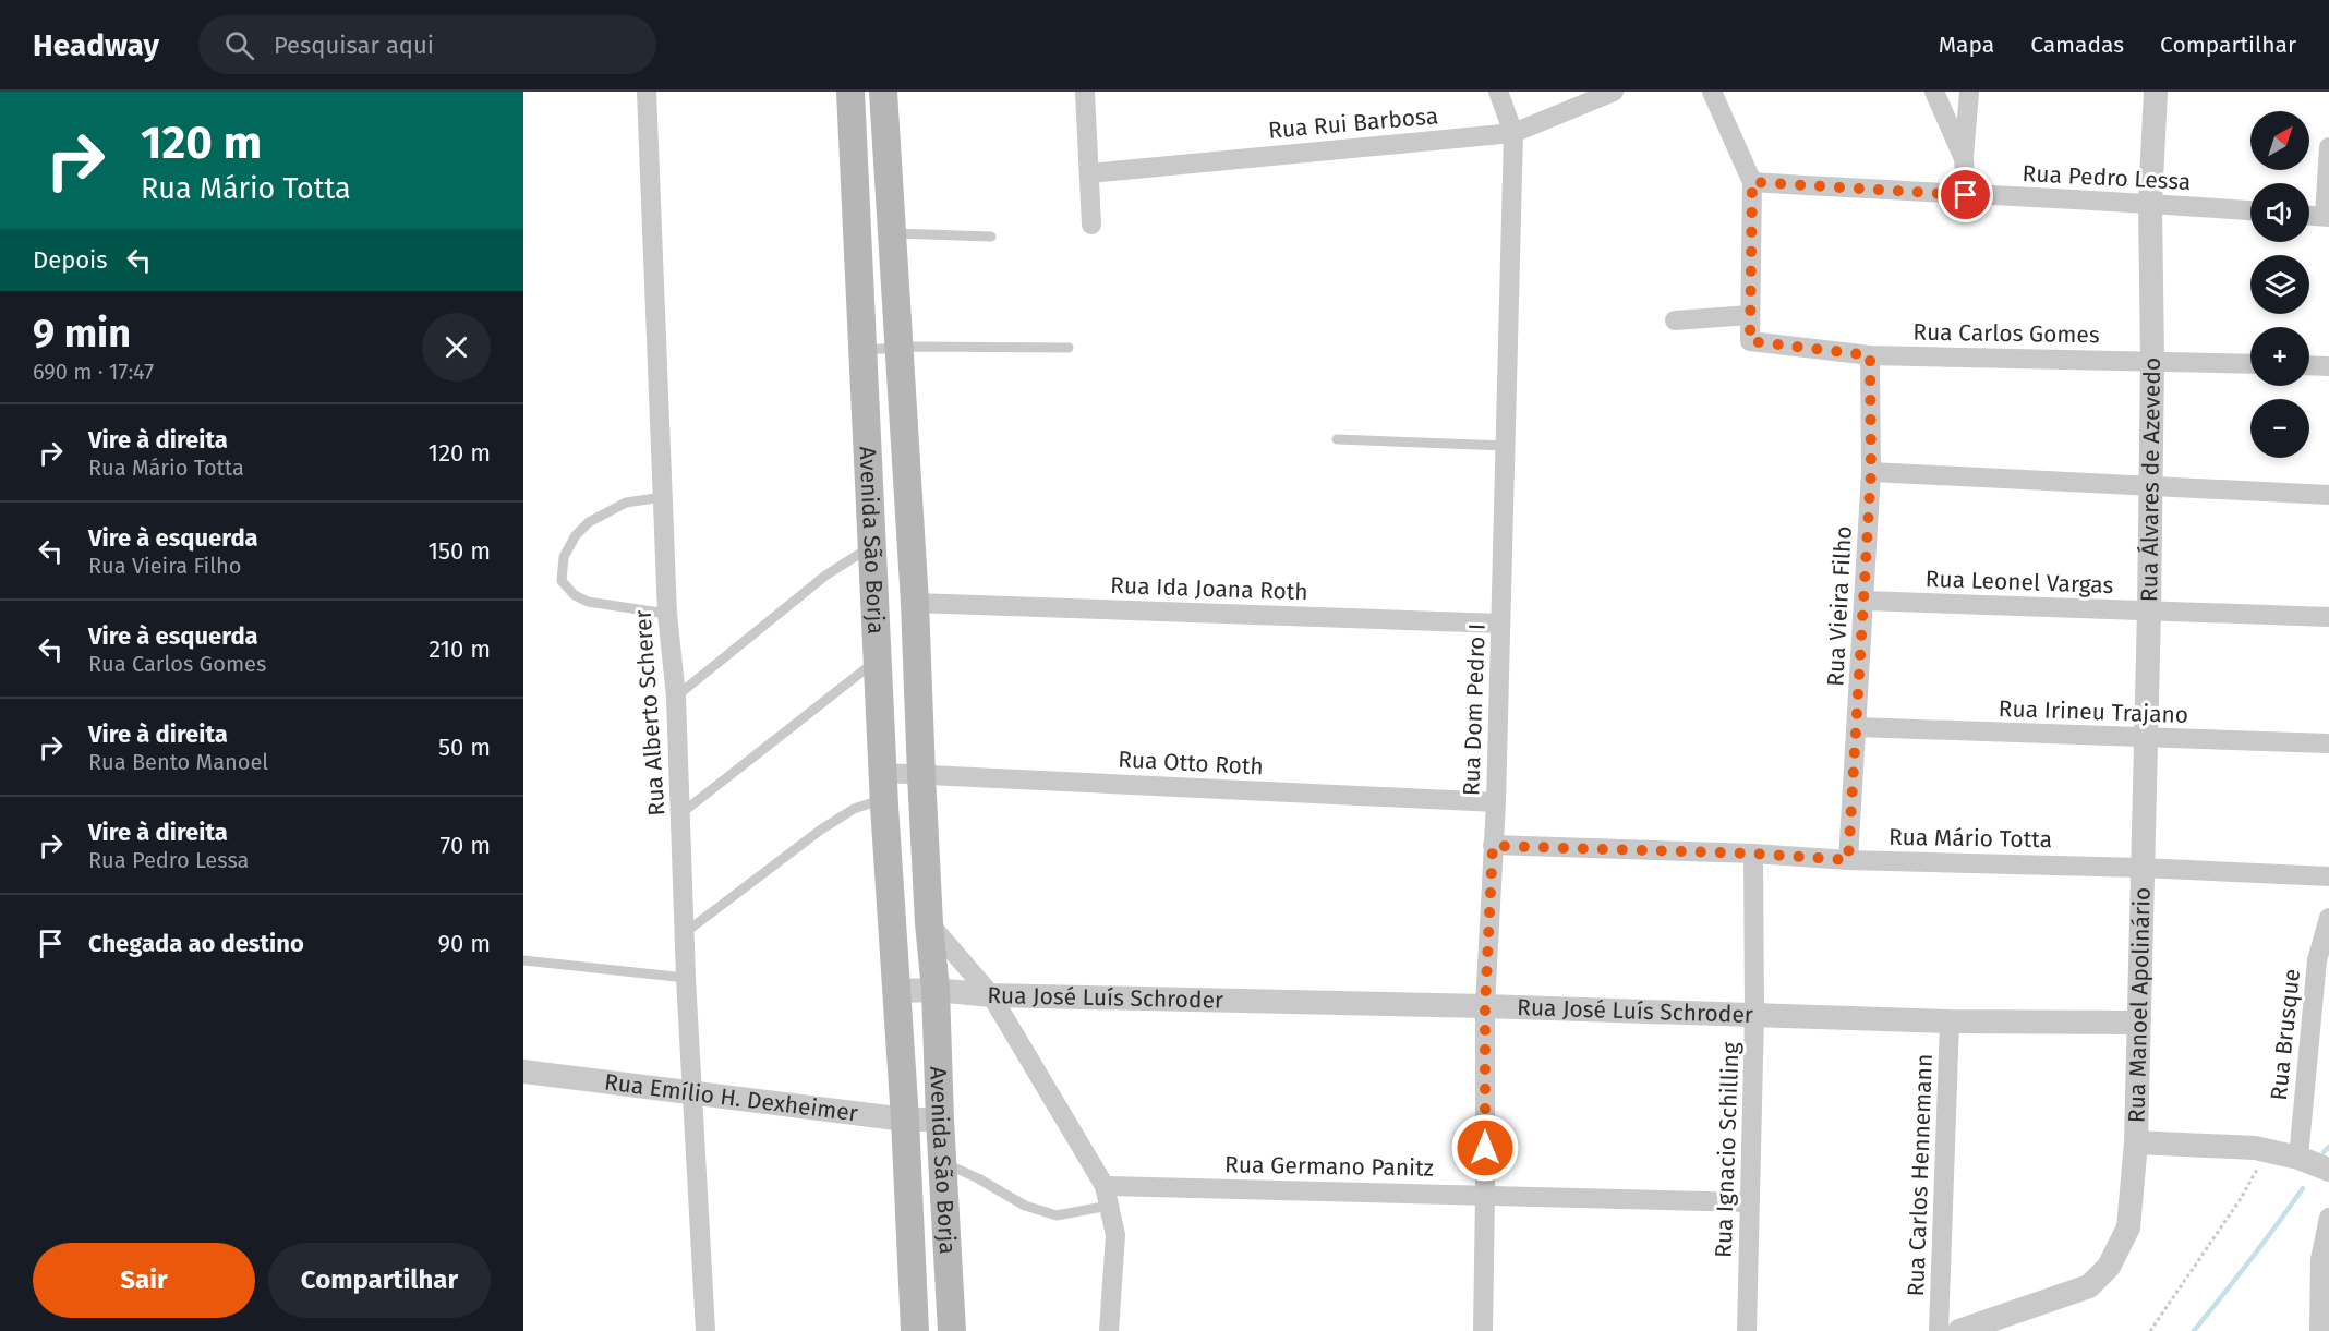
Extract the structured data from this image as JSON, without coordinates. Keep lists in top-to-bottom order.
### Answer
{
  "streets": {
    "main road": ["Avenida São Borja"],
    "street": [
      "Rua Rui Barbosa",
      "Rua Pedro Lessa",
      "Rua Carlos Gomes",
      "Rua Álvares de Azevedo",
      "Rua Leonel Vargas",
      "Rua Ida Joana Roth",
      "Rua Vieira Filho",
      "Rua Dom Pedro I",
      "Rua Irineu Trajano",
      "Rua Alberto Scherer",
      "Rua Otto Roth",
      "Rua Mário Totta",
      "Rua José Luís Schroder",
      "Rua Manoel Apolinário",
      "Rua Brusque",
      "Rua Emílio H. Dexheimer",
      "Rua Ignacio Schilling",
      "Rua Germano Panitz",
      "Rua Carlos Hennemann"
    ]
  },
  "crossings": [
    ["Rua Rui Barbosa", "Rua Dom Pedro I"],
    ["Rua Pedro Lessa", "Rua Álvares de Azevedo"],
    ["Rua Carlos Gomes", "Rua Álvares de Azevedo"],
    ["Rua Carlos Gomes", "Rua Vieira Filho"],
    ["Rua Álvares de Azevedo", "Rua Leonel Vargas"],
    ["Rua Álvares de Azevedo", "Rua Irineu Trajano"],
    ["Rua Álvares de Azevedo", "Rua Mário Totta"],
    ["Rua Álvares de Azevedo", "Rua Manoel Apolinário"],
    ["Avenida São Borja", "Rua Ida Joana Roth"],
    ["Avenida São Borja", "Rua Otto Roth"],
    ["Avenida São Borja", "Rua José Luís Schroder"],
    ["Avenida São Borja", "Rua Emílio H. Dexheimer"],
    ["Rua Leonel Vargas", "Rua Vieira Filho"],
    ["Rua Ida Joana Roth", "Rua Dom Pedro I"],
    ["Rua Vieira Filho", "Rua Irineu Trajano"],
    ["Rua Vieira Filho", "Rua Mário Totta"],
    ["Rua Dom Pedro I", "Rua Otto Roth"],
    ["Rua Dom Pedro I", "Rua Mário Totta"],
    ["Rua Dom Pedro I", "Rua José Luís Schroder"],
    ["Rua Dom Pedro I", "Rua Germano Panitz"],
    ["Rua Alberto Scherer", "Rua Emílio H. Dexheimer"],
    ["Rua Mário Totta", "Rua Manoel Apolinário"],
    ["Rua Mário Totta", "Rua Ignacio Schilling"],
    ["Rua José Luís Schroder", "Rua Manoel Apolinário"],
    ["Rua José Luís Schroder", "Rua Ignacio Schilling"],
    ["Rua José Luís Schroder", "Rua Carlos Hennemann"],
    ["Rua Ignacio Schilling", "Rua Germano Panitz"]
  ],
  "north": "top right",
  "page": {
    "header": "Headway",
    "search": "Pesquisar aqui",
    "nav": ["Mapa", "Camadas", "Compartilhar"],
    "turn": ["120 m", "Rua Mário Totta"],
    "map_buttons": ["+", "−"],
    "then": "Depois",
    "heading": ["9 min", "690 m · 17:47"],
    "list": [
      {
        "name": "Vire à direita",
        "note": "Rua Mário Totta",
        "value": "120 m"
      },
      {
        "name": "Vire à esquerda",
        "note": "Rua Vieira Filho",
        "value": "150 m"
      },
      {
        "name": "Vire à esquerda",
        "note": "Rua Carlos Gomes",
        "value": "210 m"
      },
      {
        "name": "Vire à direita",
        "note": "Rua Bento Manoel",
        "value": "50 m"
      },
      {
        "name": "Vire à direita",
        "note": "Rua Pedro Lessa",
        "value": "70 m"
      },
      {
        "name": "Chegada ao destino",
        "value": "90 m"
      }
    ],
    "buttons": ["Sair", "Compartilhar"]
  }
}
